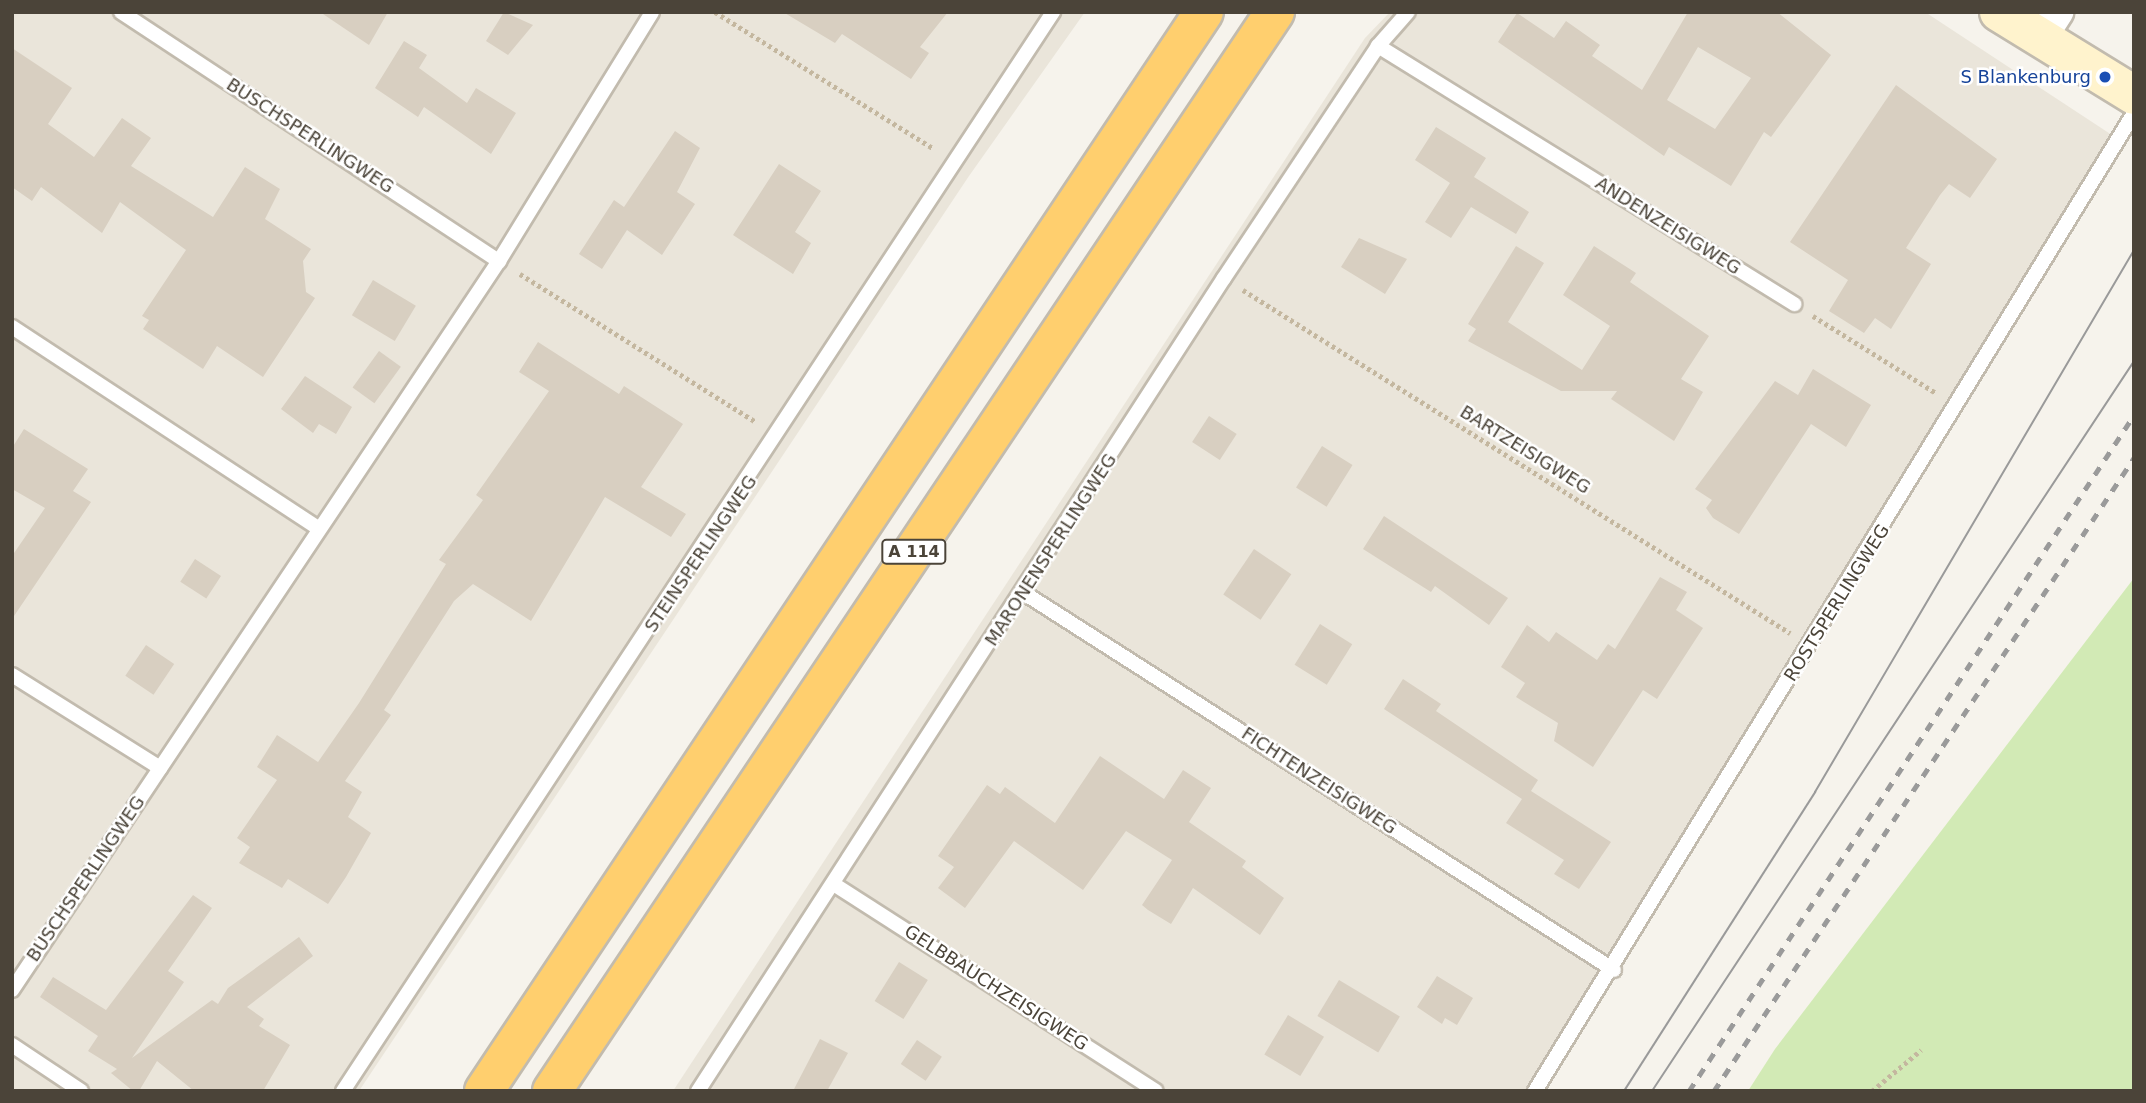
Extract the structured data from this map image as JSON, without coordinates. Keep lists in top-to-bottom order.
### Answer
{
  "streets": {
    "highway": ["A 114"],
    "lane": [
      "BUSCHSPERLINGWEG",
      "ANDENZEISIGWEG",
      "MARONENSPERLINGWEG",
      "STEINSPERLINGWEG",
      "ROSTSPERLINGWEG",
      "FICHTENZEISIGWEG",
      "GELBBAUCHZEISIGWEG"
    ],
    "path": ["BARTZEISIGWEG"]
  },
  "crossings": [
    ["ANDENZEISIGWEG", "MARONENSPERLINGWEG"],
    ["BARTZEISIGWEG", "MARONENSPERLINGWEG"],
    ["BARTZEISIGWEG", "ROSTSPERLINGWEG"],
    ["MARONENSPERLINGWEG", "FICHTENZEISIGWEG"],
    ["MARONENSPERLINGWEG", "GELBBAUCHZEISIGWEG"],
    ["ROSTSPERLINGWEG", "FICHTENZEISIGWEG"]
  ],
  "places": ["S Blankenburg"]
}
